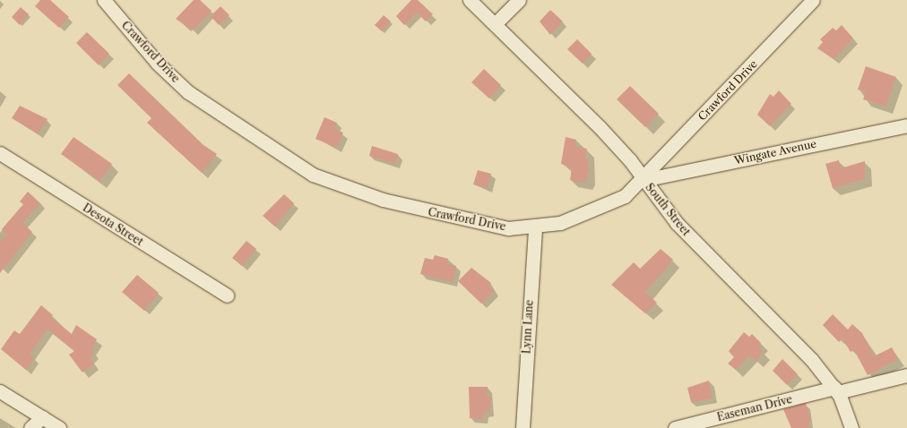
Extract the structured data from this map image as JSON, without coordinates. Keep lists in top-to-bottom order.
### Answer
{
  "streets": {
    "street": [
      "Crawford Drive",
      "Wingate Avenue",
      "South Street",
      "Desota Street",
      "Lynn Lane",
      "Easeman Drive"
    ]
  },
  "crossings": [
    ["Crawford Drive", "Wingate Avenue"],
    ["Crawford Drive", "South Street"],
    ["Crawford Drive", "Lynn Lane"],
    ["Wingate Avenue", "South Street"],
    ["South Street", "Easeman Drive"]
  ]
}
